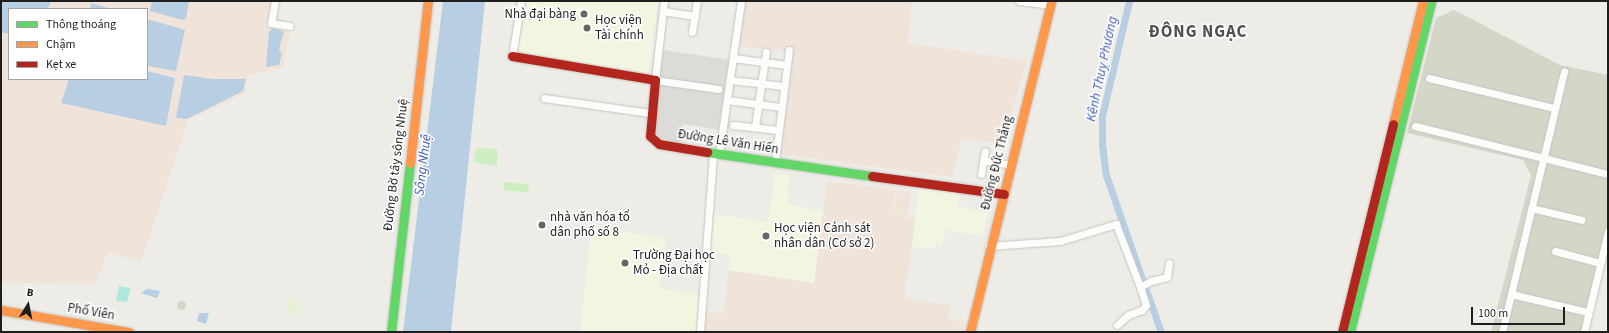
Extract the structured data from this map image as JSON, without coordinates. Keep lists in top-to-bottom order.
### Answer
{
  "streets": {
    "street": [
      "Đường Lê Văn Hiến",
      "Đường Đức Thắng",
      "Đường Bờ tây sông Nhuệ",
      "Phố Viên"
    ]
  },
  "crossings": [
    ["Đường Lê Văn Hiến", "Đường Đức Thắng"]
  ],
  "districts": ["ĐÔNG NGẠC"],
  "water": ["Kênh Thuỵ Phương", "Sông Nhuệ"],
  "places": [
    "Nhà đại bàng",
    "Học viện Tài chính",
    "nhà văn hóa tổ dân phố số 8",
    "Học viện Cảnh sát nhân dân (Cơ sở 2)",
    "Trường Đại học Mỏ - Địa chất"
  ],
  "legend": ["Thông thoáng", "Chậm", "Kẹt xe"],
  "scale_bar": "100 m",
  "north": "top"
}
